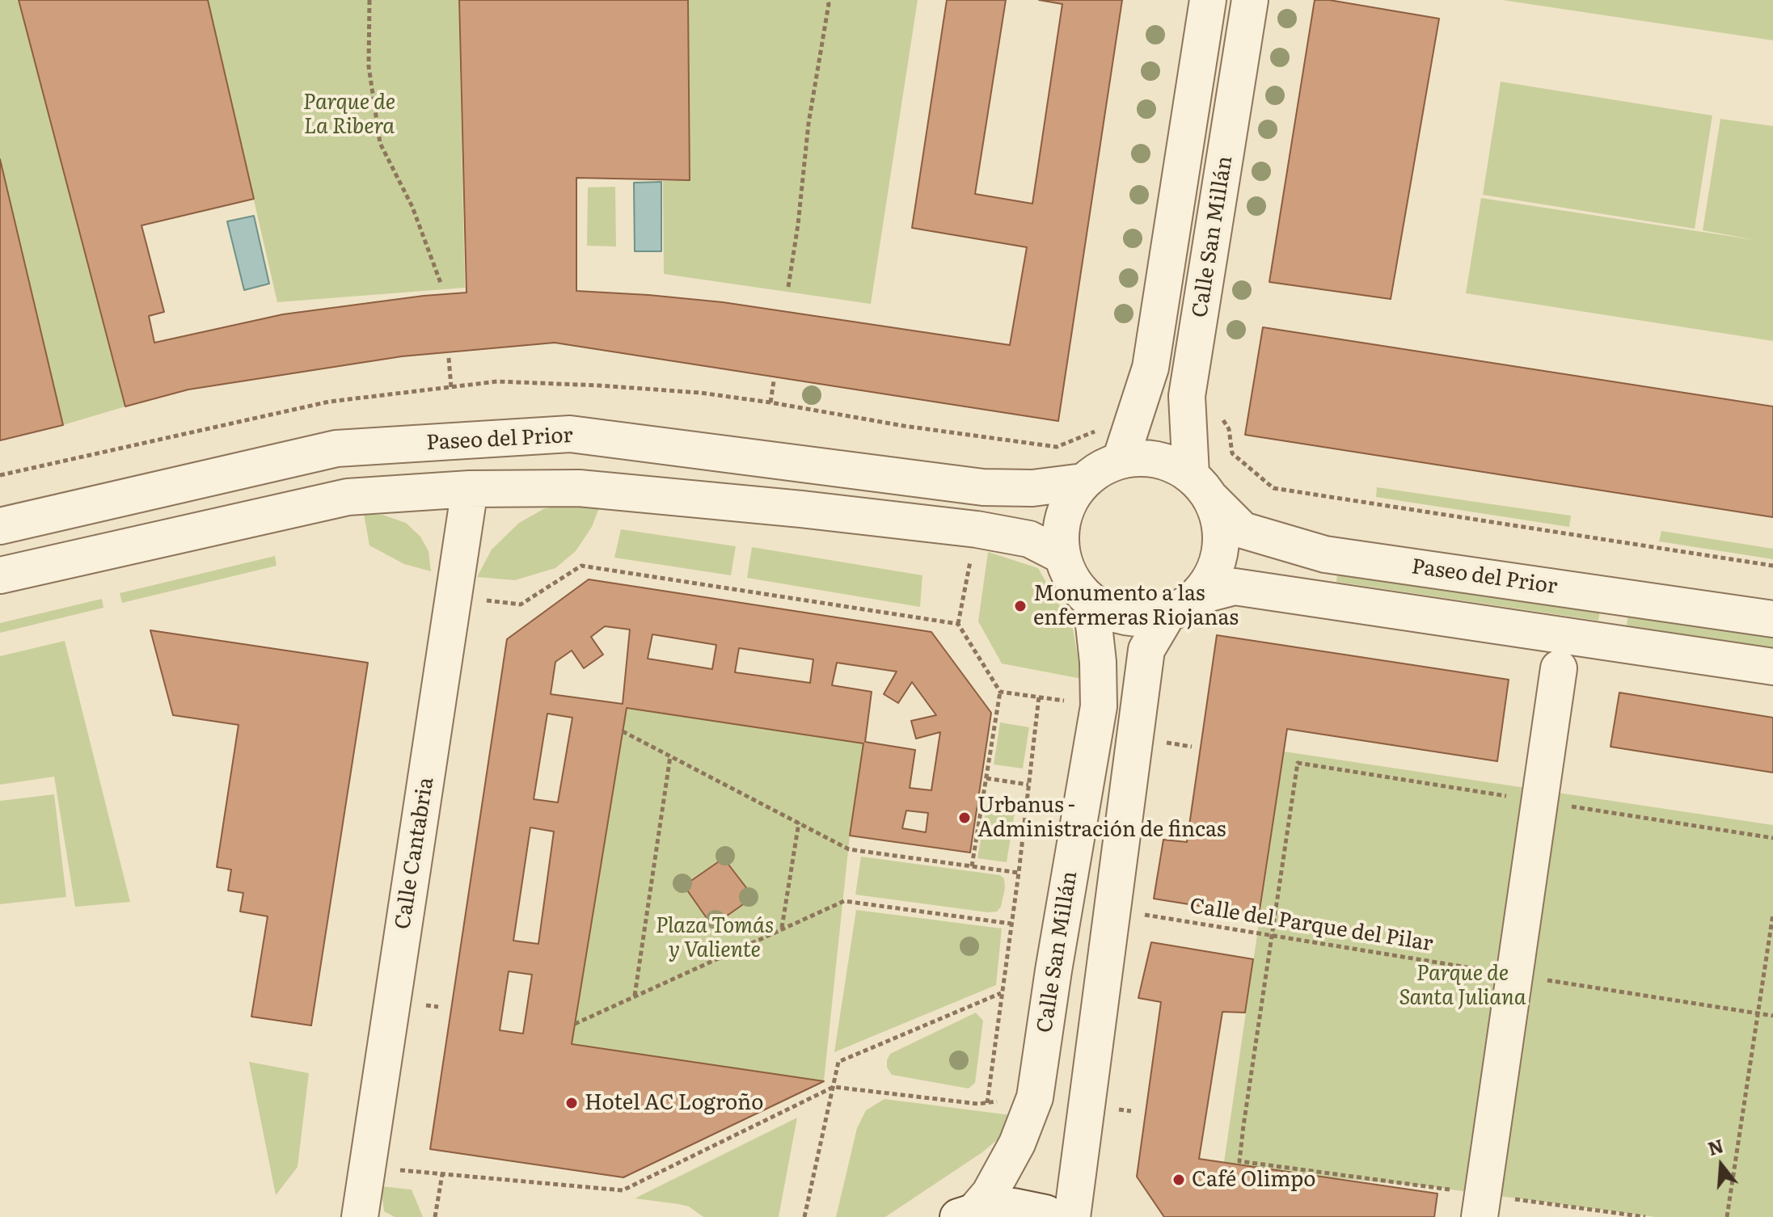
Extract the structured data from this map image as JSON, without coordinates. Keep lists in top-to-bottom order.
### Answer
{
  "streets": {
    "street": ["Calle San Millán", "Paseo del Prior", "Calle Cantabria"],
    "path": ["Calle del Parque del Pilar"]
  },
  "crossings": [
    ["Calle San Millán", "Paseo del Prior"]
  ],
  "parks": ["Parque de La Ribera", "Plaza Tomás y Valiente", "Parque de Santa Juliana"],
  "places": [
    "Monumento a las enfermeras Riojanas",
    "Urbanus - Administración de fincas",
    "Hotel AC Logroño",
    "Café Olimpo"
  ],
  "north": "top"
}
